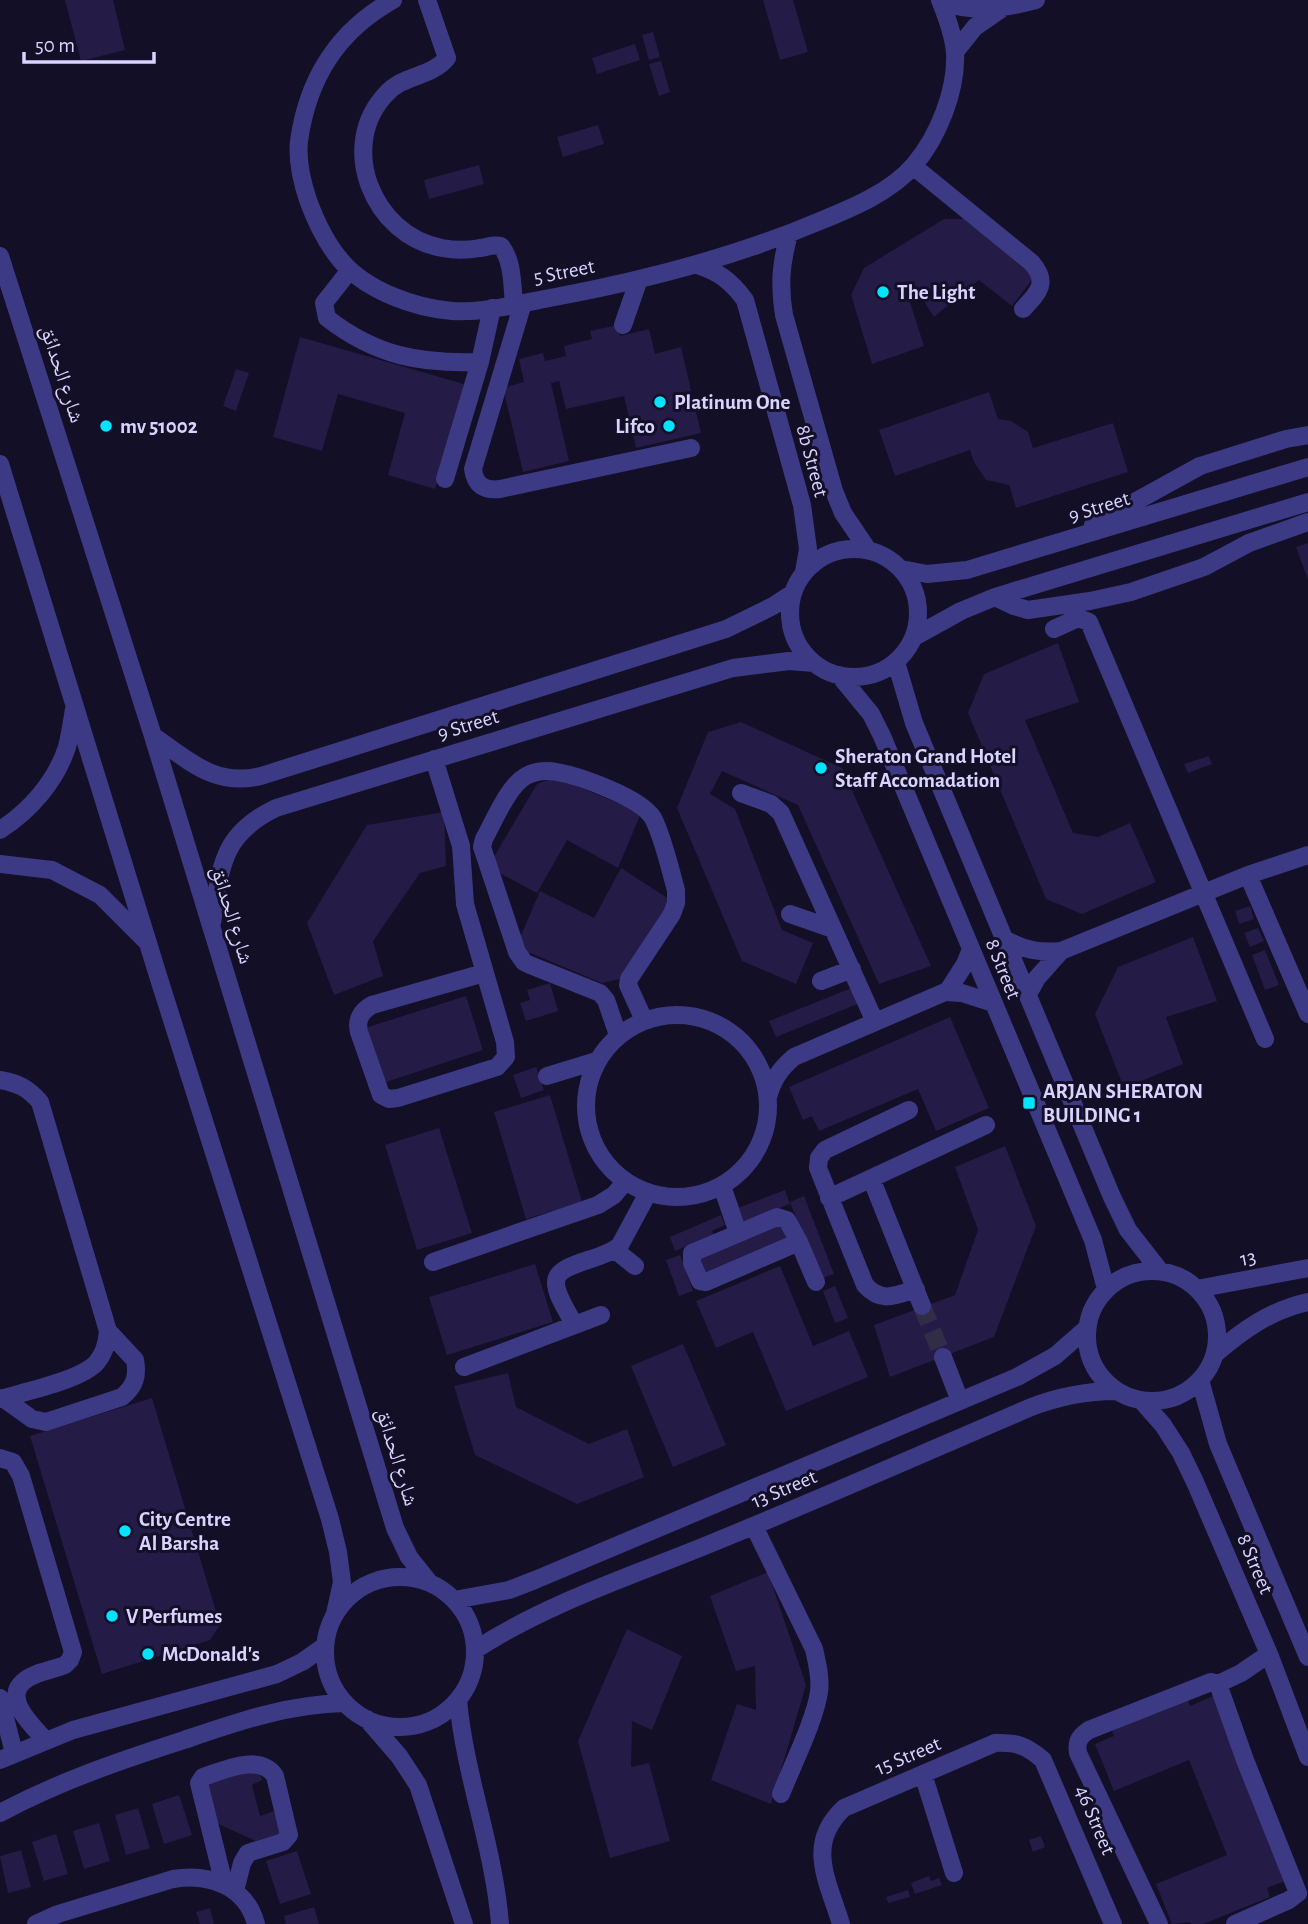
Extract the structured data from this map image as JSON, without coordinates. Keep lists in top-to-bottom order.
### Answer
{
  "streets": {
    "street": [
      "5 Street",
      "شارع الحدائق",
      "8b Street",
      "9 Street",
      "8 Street",
      "13",
      "13 Street",
      "15 Street",
      "46 Street"
    ]
  },
  "crossings": [
    ["5 Street", "8b Street"],
    ["شارع الحدائق", "9 Street"],
    ["شارع الحدائق", "13 Street"],
    ["8b Street", "9 Street"],
    ["8b Street", "8 Street"],
    ["9 Street", "8 Street"],
    ["8 Street", "13"],
    ["8 Street", "13 Street"],
    ["13", "13 Street"],
    ["15 Street", "46 Street"]
  ],
  "places": {
    "other": [
      "The Light",
      "Platinum One",
      "mv 51002",
      "Lifco",
      "Sheraton Grand Hotel Staff Accomadation",
      "City Centre Al Barsha",
      "V Perfumes",
      "McDonald's"
    ],
    "transit": ["ARJAN SHERATON BUILDING 1"]
  },
  "scale_bar": "50 m"
}
